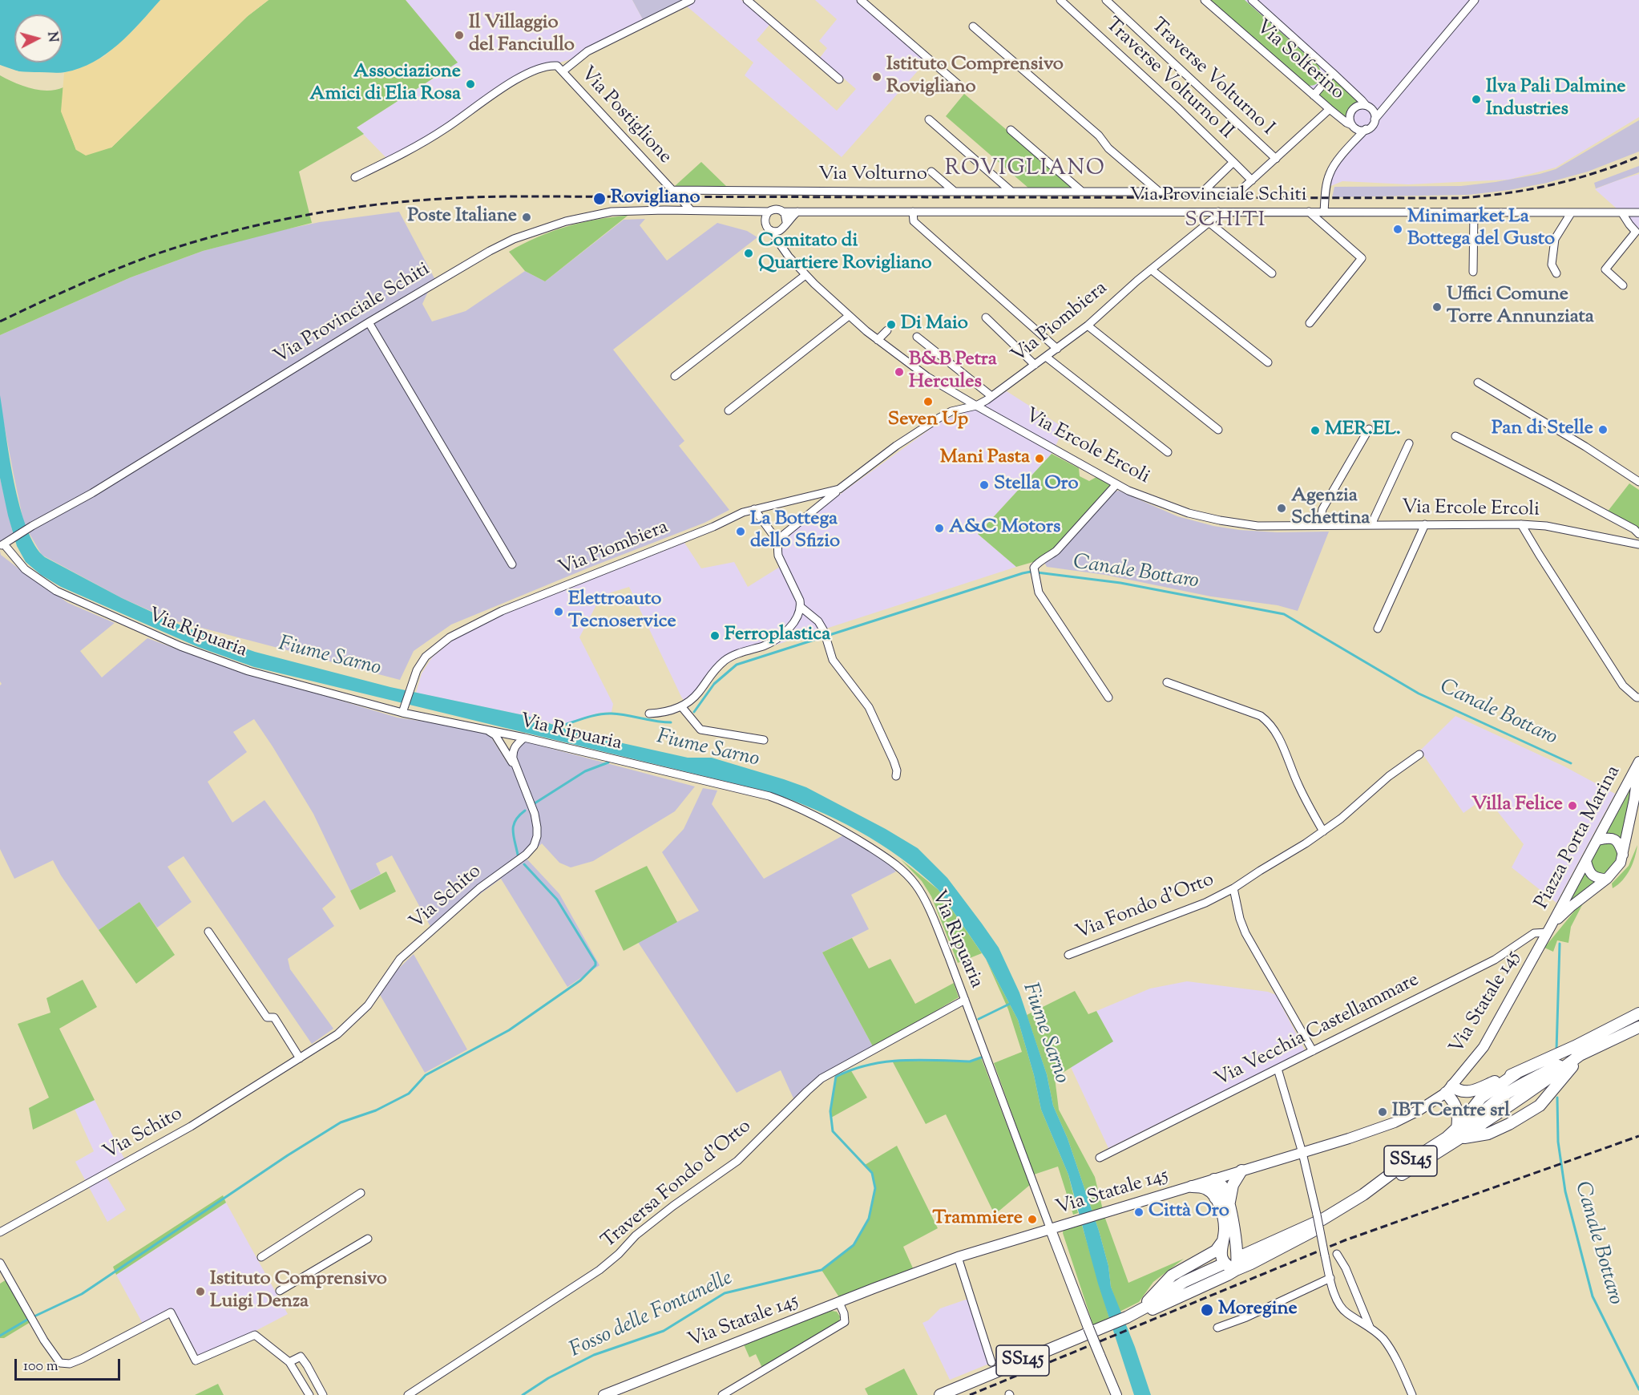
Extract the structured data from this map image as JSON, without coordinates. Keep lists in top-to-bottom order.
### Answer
{
  "streets": {
    "highway": ["SS145"],
    "main road": ["Piazza Porta Marina", "Via Statale 145"],
    "street": [
      "Via Solferino",
      "Traverse Volturno I",
      "Traverse Volturno II",
      "Via Postiglione",
      "Via Volturno",
      "Via Provinciale Schiti",
      "Via Piombiera",
      "Via Ercole Ercoli",
      "Via Ripuaria",
      "Via Schito",
      "Via Fondo d'Orto",
      "Via Vecchia Castellammare",
      "Traversa Fondo d'Orto"
    ]
  },
  "crossings": [
    ["Via Solferino", "Via Volturno"],
    ["Traverse Volturno I", "Via Volturno"],
    ["Traverse Volturno II", "Via Volturno"],
    ["Via Postiglione", "Via Volturno"],
    ["Via Postiglione", "Via Provinciale Schiti"],
    ["Via Provinciale Schiti", "Via Piombiera"],
    ["Via Provinciale Schiti", "Via Ercole Ercoli"],
    ["Via Provinciale Schiti", "Via Ripuaria"],
    ["Via Piombiera", "Via Ercole Ercoli"],
    ["Via Piombiera", "Via Ripuaria"],
    ["Via Ripuaria", "Via Schito"],
    ["Via Ripuaria", "Via Statale 145"],
    ["Via Ripuaria", "Traversa Fondo d'Orto"],
    ["Piazza Porta Marina", "Via Statale 145"],
    ["Piazza Porta Marina", "Via Vecchia Castellammare"],
    ["Via Fondo d'Orto", "Via Vecchia Castellammare"],
    ["Via Statale 145", "Via Vecchia Castellammare"]
  ],
  "districts": ["ROVIGLIANO", "SCHITI"],
  "water": ["Canale Bottaro", "Fiume Sarno", "Fosso delle Fontanelle"],
  "places": [
    "Il Villaggio del Fanciullo",
    "Istituto Comprensivo Rovigliano",
    "Associazione Amici di Elia Rosa",
    "Ilva Pali Dalmine Industries",
    "Rovigliano",
    "Poste Italiane",
    "Minimarket La Bottega del Gusto",
    "Comitato di Quartiere Rovigliano",
    "Uffici Comune Torre Annunziata",
    "Di Maio",
    "B&B Petra Hercules",
    "Seven Up",
    "Pan di Stelle",
    "MER.EL.",
    "Mani Pasta",
    "Stella Oro",
    "Agenzia Schettina",
    "A&C Motors",
    "La Bottega dello Sfizio",
    "Elettroauto Tecnoservice",
    "Ferroplastica",
    "Villa Felice",
    "IBT Centre srl",
    "Città Oro",
    "Trammiere",
    "Istituto Comprensivo Luigi Denza",
    "Moregine"
  ],
  "scale_bar": "100 m",
  "north": "right"
}
